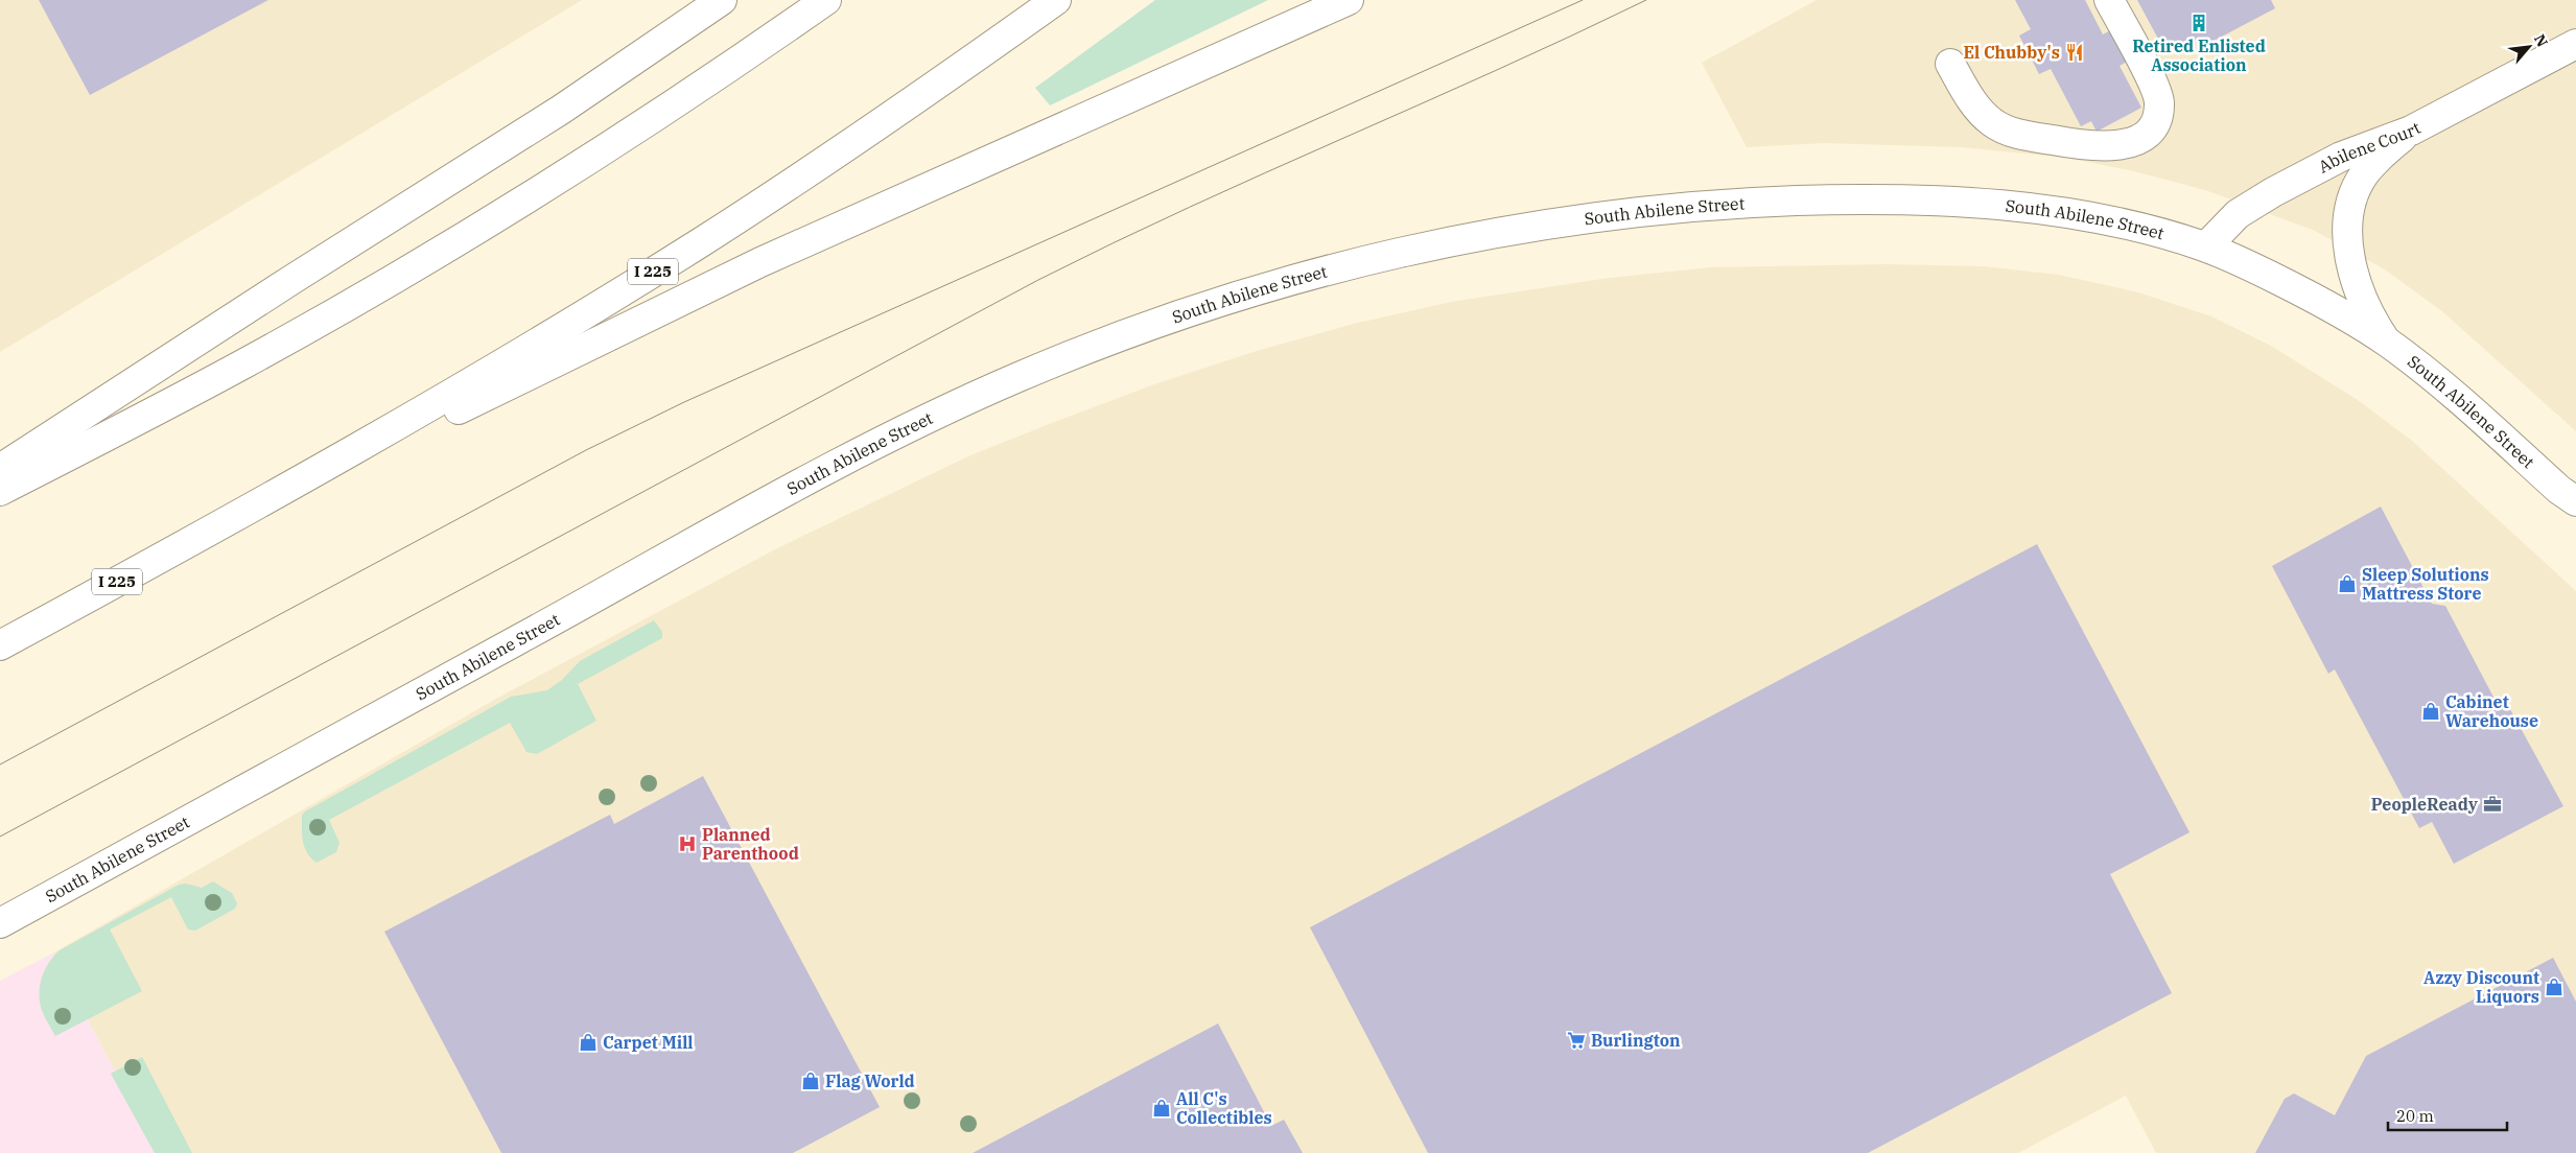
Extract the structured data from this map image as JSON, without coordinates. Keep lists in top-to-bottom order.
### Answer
{
  "streets": {
    "main road": ["Abilene Court", "South Abilene Street", "I 225"]
  },
  "crossings": [
    ["Abilene Court", "South Abilene Street"]
  ],
  "places": {
    "building": ["Retired Enlisted Association"],
    "restaurant": ["El Chubby's"],
    "shop": [
      "Sleep Solutions Mattress Store",
      "Cabinet Warehouse",
      "Azzy Discount Liquors",
      "Carpet Mill",
      "Flag World",
      "All C's Collectibles"
    ],
    "office": ["PeopleReady"],
    "hospital": ["Planned Parenthood"],
    "supermarket": ["Burlington"]
  },
  "scale_bar": "20 m",
  "north": "top right"
}
